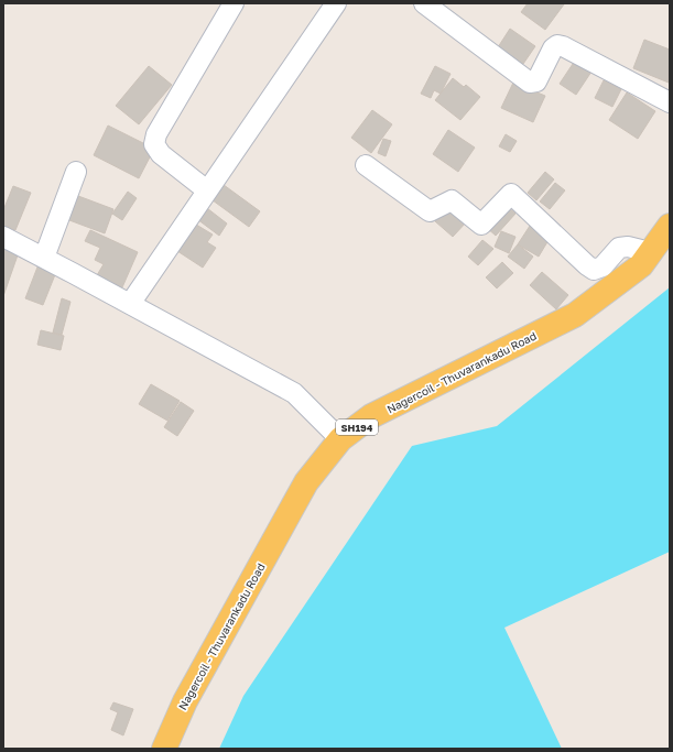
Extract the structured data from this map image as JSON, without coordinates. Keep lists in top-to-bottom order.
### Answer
{
  "streets": {
    "main road": ["Nagercoil - Thuvarankadu Road", "SH194"]
  }
}
